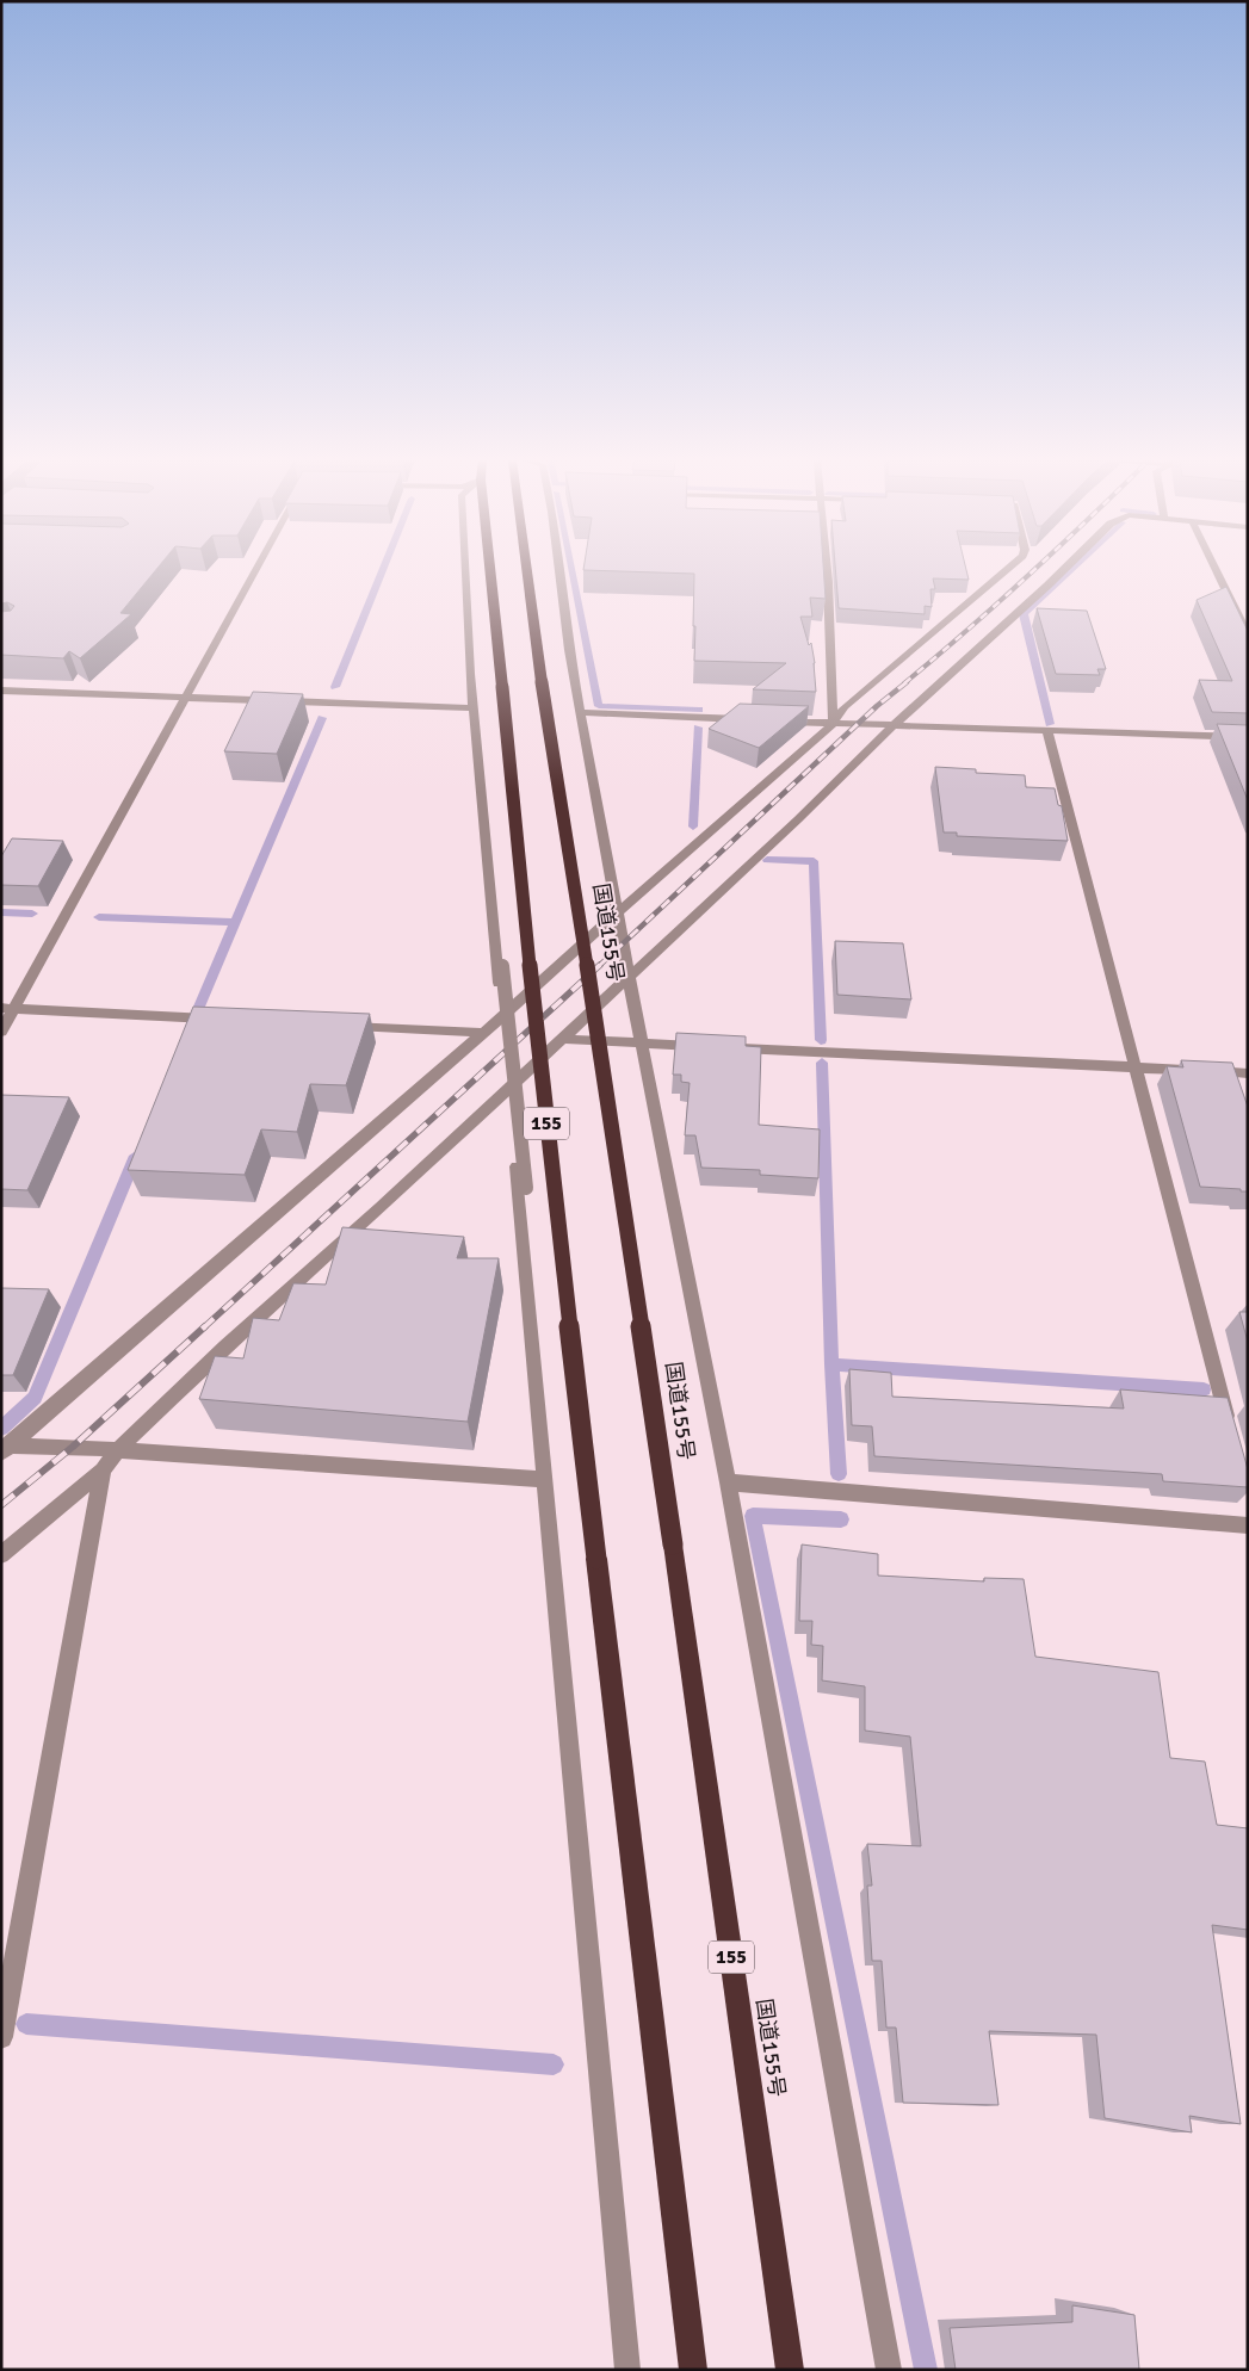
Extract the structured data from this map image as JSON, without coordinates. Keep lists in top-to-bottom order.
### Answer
{
  "streets": {
    "highway": ["国道155号", "155"]
  }
}
